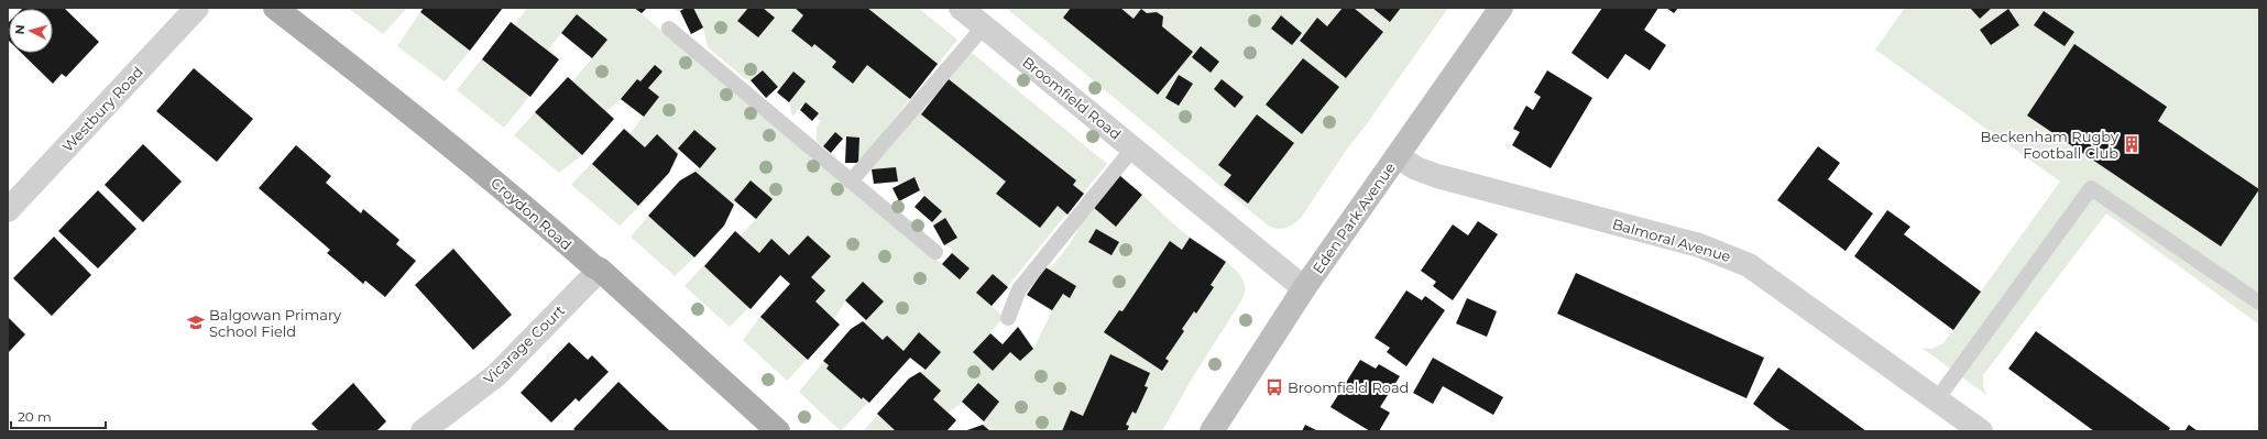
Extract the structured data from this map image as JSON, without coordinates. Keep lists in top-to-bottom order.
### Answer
{
  "streets": {
    "main road": ["Croydon Road"],
    "street": [
      "Broomfield Road",
      "Westbury Road",
      "Eden Park Avenue",
      "Balmoral Avenue",
      "Vicarage Court"
    ]
  },
  "crossings": [
    ["Broomfield Road", "Eden Park Avenue"],
    ["Croydon Road", "Vicarage Court"],
    ["Eden Park Avenue", "Balmoral Avenue"]
  ],
  "places": {
    "building": ["Beckenham Rugby Football Club"],
    "school or university": ["Balgowan Primary School Field"],
    "bus stop": ["Broomfield Road"]
  },
  "scale_bar": "20 m",
  "north": "left"
}
